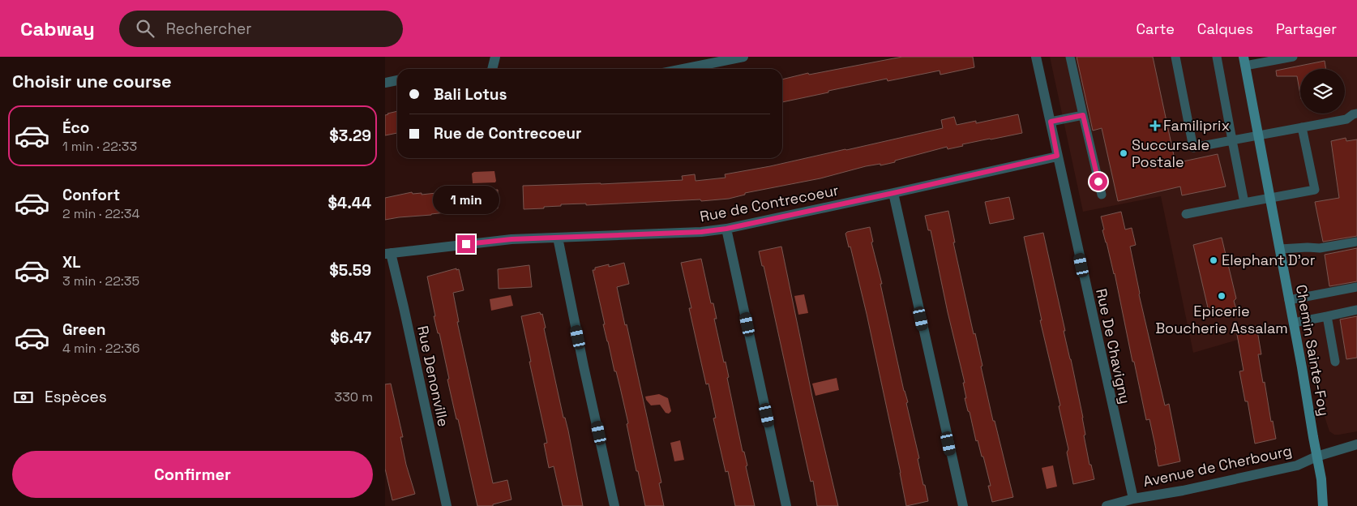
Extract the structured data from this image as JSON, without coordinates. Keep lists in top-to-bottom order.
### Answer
{
  "streets": {
    "main road": ["Chemin Sainte-Foy"],
    "street": [
      "Rue de Contrecoeur",
      "Rue De Chavigny",
      "Rue Denonville",
      "Avenue de Cherbourg"
    ]
  },
  "crossings": [
    ["Rue de Contrecoeur", "Rue De Chavigny"],
    ["Rue de Contrecoeur", "Rue Denonville"],
    ["Rue De Chavigny", "Avenue de Cherbourg"],
    ["Chemin Sainte-Foy", "Avenue de Cherbourg"]
  ],
  "places": {
    "health": ["Familiprix"],
    "other": ["Succursale Postale", "Elephant D’or", "Epicerie Boucherie Assalam"]
  },
  "page": {
    "header": "Cabway",
    "search": "Rechercher",
    "nav": ["Carte", "Calques", "Partager"],
    "heading": "Choisir une course",
    "banner": ["Bali Lotus", "Rue de Contrecoeur"],
    "list": [
      {
        "name": "Éco",
        "note": "1 min · 22:33",
        "value": "$3.29"
      },
      {
        "name": "Confort",
        "note": "2 min · 22:34",
        "value": "$4.44"
      },
      {
        "name": "XL",
        "note": "3 min · 22:35",
        "value": "$5.59"
      },
      {
        "name": "Green",
        "note": "4 min · 22:36",
        "value": "$6.47"
      }
    ],
    "bubble": "1 min",
    "pay": ["Espèces", "330 m"],
    "buttons": "Confirmer"
  }
}
